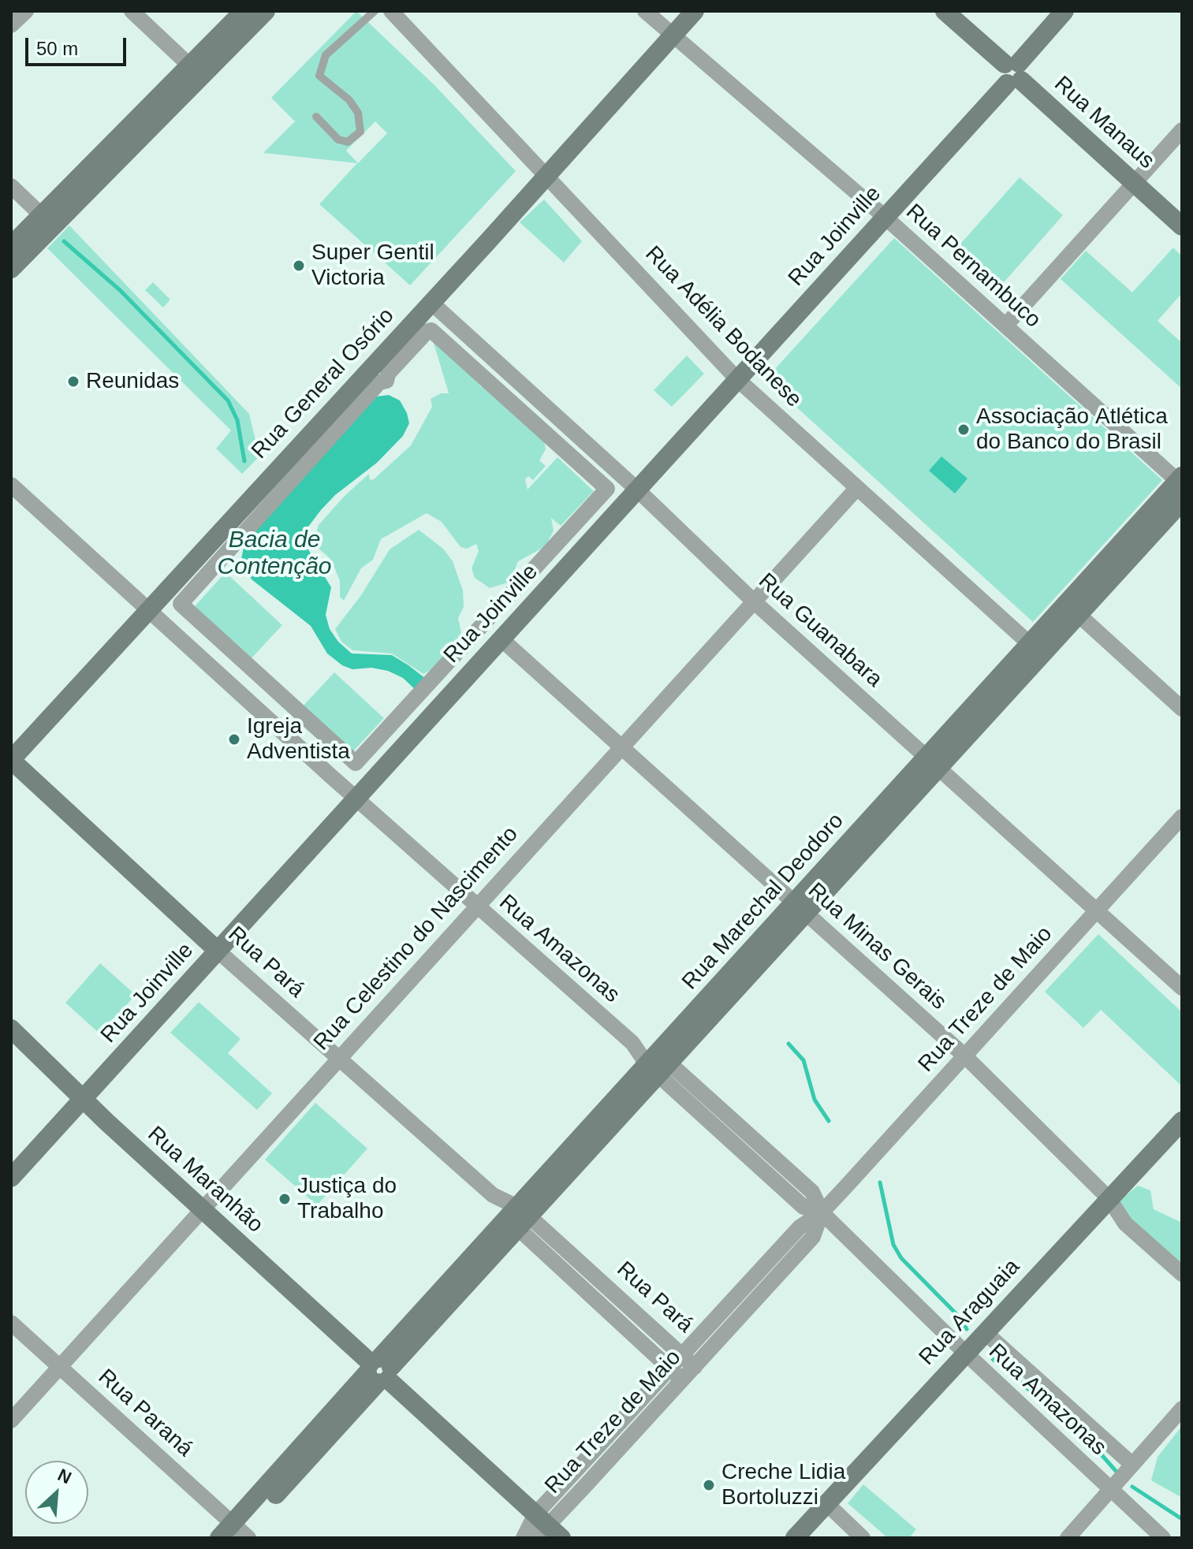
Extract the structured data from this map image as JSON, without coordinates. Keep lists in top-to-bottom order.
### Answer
{
  "streets": {
    "street": [
      "Rua Manaus",
      "Rua Joinville",
      "Rua Pernambuco",
      "Rua Adélia Bodanese",
      "Rua General Osório",
      "Rua Guanabara",
      "Rua Marechal Deodoro",
      "Rua Celestino do Nascimento",
      "Rua Minas Gerais",
      "Rua Amazonas",
      "Rua Pará",
      "Rua Treze de Maio",
      "Rua Maranhão",
      "Rua Araguaia",
      "Rua Paraná"
    ]
  },
  "crossings": [
    ["Rua Manaus", "Rua Joinville"],
    ["Rua Joinville", "Rua Pernambuco"],
    ["Rua Joinville", "Rua Adélia Bodanese"],
    ["Rua Joinville", "Rua Guanabara"],
    ["Rua Joinville", "Rua Minas Gerais"],
    ["Rua Joinville", "Rua Amazonas"],
    ["Rua Joinville", "Rua Pará"],
    ["Rua Joinville", "Rua Maranhão"],
    ["Rua Pernambuco", "Rua General Osório"],
    ["Rua Pernambuco", "Rua Marechal Deodoro"],
    ["Rua Adélia Bodanese", "Rua General Osório"],
    ["Rua Adélia Bodanese", "Rua Marechal Deodoro"],
    ["Rua Adélia Bodanese", "Rua Celestino do Nascimento"],
    ["Rua General Osório", "Rua Guanabara"],
    ["Rua General Osório", "Rua Amazonas"],
    ["Rua General Osório", "Rua Pará"],
    ["Rua Guanabara", "Rua Marechal Deodoro"],
    ["Rua Guanabara", "Rua Celestino do Nascimento"],
    ["Rua Guanabara", "Rua Treze de Maio"],
    ["Rua Marechal Deodoro", "Rua Minas Gerais"],
    ["Rua Marechal Deodoro", "Rua Amazonas"],
    ["Rua Marechal Deodoro", "Rua Pará"],
    ["Rua Marechal Deodoro", "Rua Maranhão"],
    ["Rua Marechal Deodoro", "Rua Paraná"],
    ["Rua Celestino do Nascimento", "Rua Minas Gerais"],
    ["Rua Celestino do Nascimento", "Rua Amazonas"],
    ["Rua Celestino do Nascimento", "Rua Pará"],
    ["Rua Celestino do Nascimento", "Rua Maranhão"],
    ["Rua Celestino do Nascimento", "Rua Paraná"],
    ["Rua Minas Gerais", "Rua Treze de Maio"],
    ["Rua Minas Gerais", "Rua Araguaia"],
    ["Rua Amazonas", "Rua Treze de Maio"],
    ["Rua Amazonas", "Rua Araguaia"],
    ["Rua Pará", "Rua Treze de Maio"],
    ["Rua Treze de Maio", "Rua Maranhão"]
  ],
  "water": ["Bacia de Contenção"],
  "places": [
    "Super Gentil Victoria",
    "Reunidas",
    "Associação Atlética do Banco do Brasil",
    "Igreja Adventista",
    "Justiça do Trabalho",
    "Creche Lidia Bortoluzzi"
  ],
  "scale_bar": "50 m",
  "north": "top right"
}
